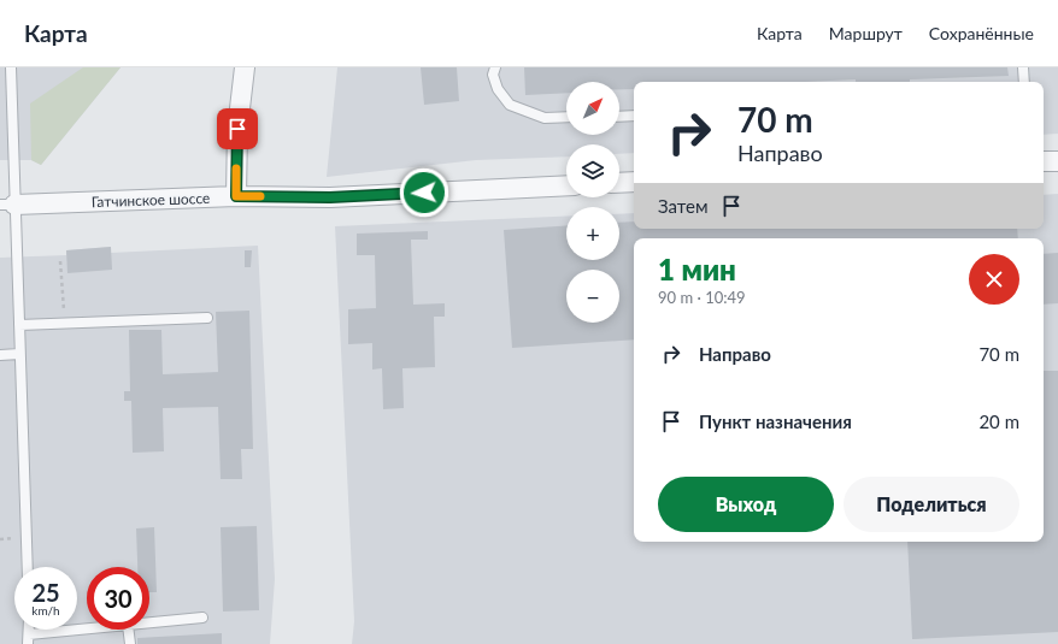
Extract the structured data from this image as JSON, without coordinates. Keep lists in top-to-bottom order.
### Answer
{
  "streets": {
    "street": ["Гатчинское шоссе"]
  },
  "north": "top right",
  "page": {
    "header": "Карта",
    "nav": ["Карта", "Маршрут", "Сохранённые"],
    "map_buttons": ["+", "−"],
    "turn": ["70 m", "Направо"],
    "then": "Затем",
    "heading": ["1 мин", "90 m · 10:49"],
    "list": [
      {
        "name": "Направо",
        "value": "70 m"
      },
      {
        "name": "Пункт назначения",
        "value": "20 m"
      }
    ],
    "buttons": ["Выход", "Поделиться"],
    "speed": "25 km/h",
    "limit": "30"
  }
}
